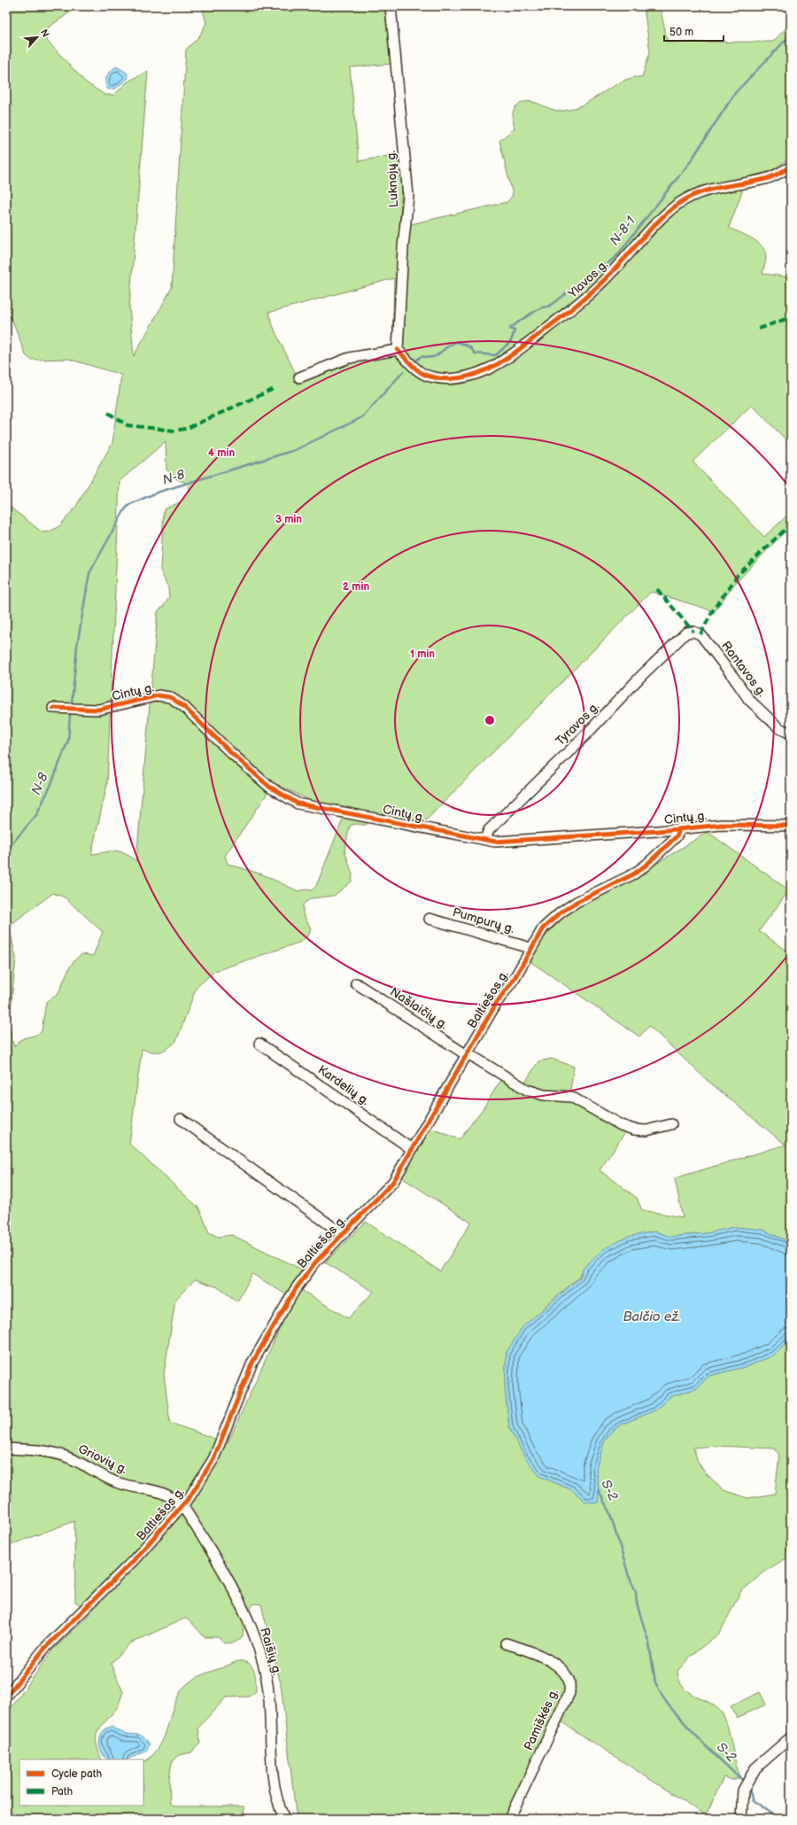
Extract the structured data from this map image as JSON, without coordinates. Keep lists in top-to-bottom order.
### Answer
{
  "streets": {
    "street": [
      "Luknojų g.",
      "Ylavos g.",
      "Rantavos g.",
      "Cintų g.",
      "Tyravos g.",
      "Pumpurų g.",
      "Baltiešos g.",
      "Našlaičių g.",
      "Kardelių g.",
      "Griovių g.",
      "Raišių g.",
      "Pamiškės g."
    ]
  },
  "crossings": [
    ["Luknojų g.", "Ylavos g."],
    ["Rantavos g.", "Tyravos g."],
    ["Cintų g.", "Tyravos g."],
    ["Cintų g.", "Baltiešos g."],
    ["Pumpurų g.", "Baltiešos g."],
    ["Baltiešos g.", "Našlaičių g."],
    ["Baltiešos g.", "Kardelių g."],
    ["Baltiešos g.", "Griovių g."],
    ["Baltiešos g.", "Raišių g."],
    ["Griovių g.", "Raišių g."]
  ],
  "water": [
    "N-8-1",
    "N-8",
    "Balčio ež.",
    "S-2"
  ],
  "legend": ["Cycle path", "Path"],
  "scale_bar": "50 m",
  "north": "top right",
  "rings": [
    "4 min",
    "3 min",
    "2 min",
    "1 min"
  ]
}
